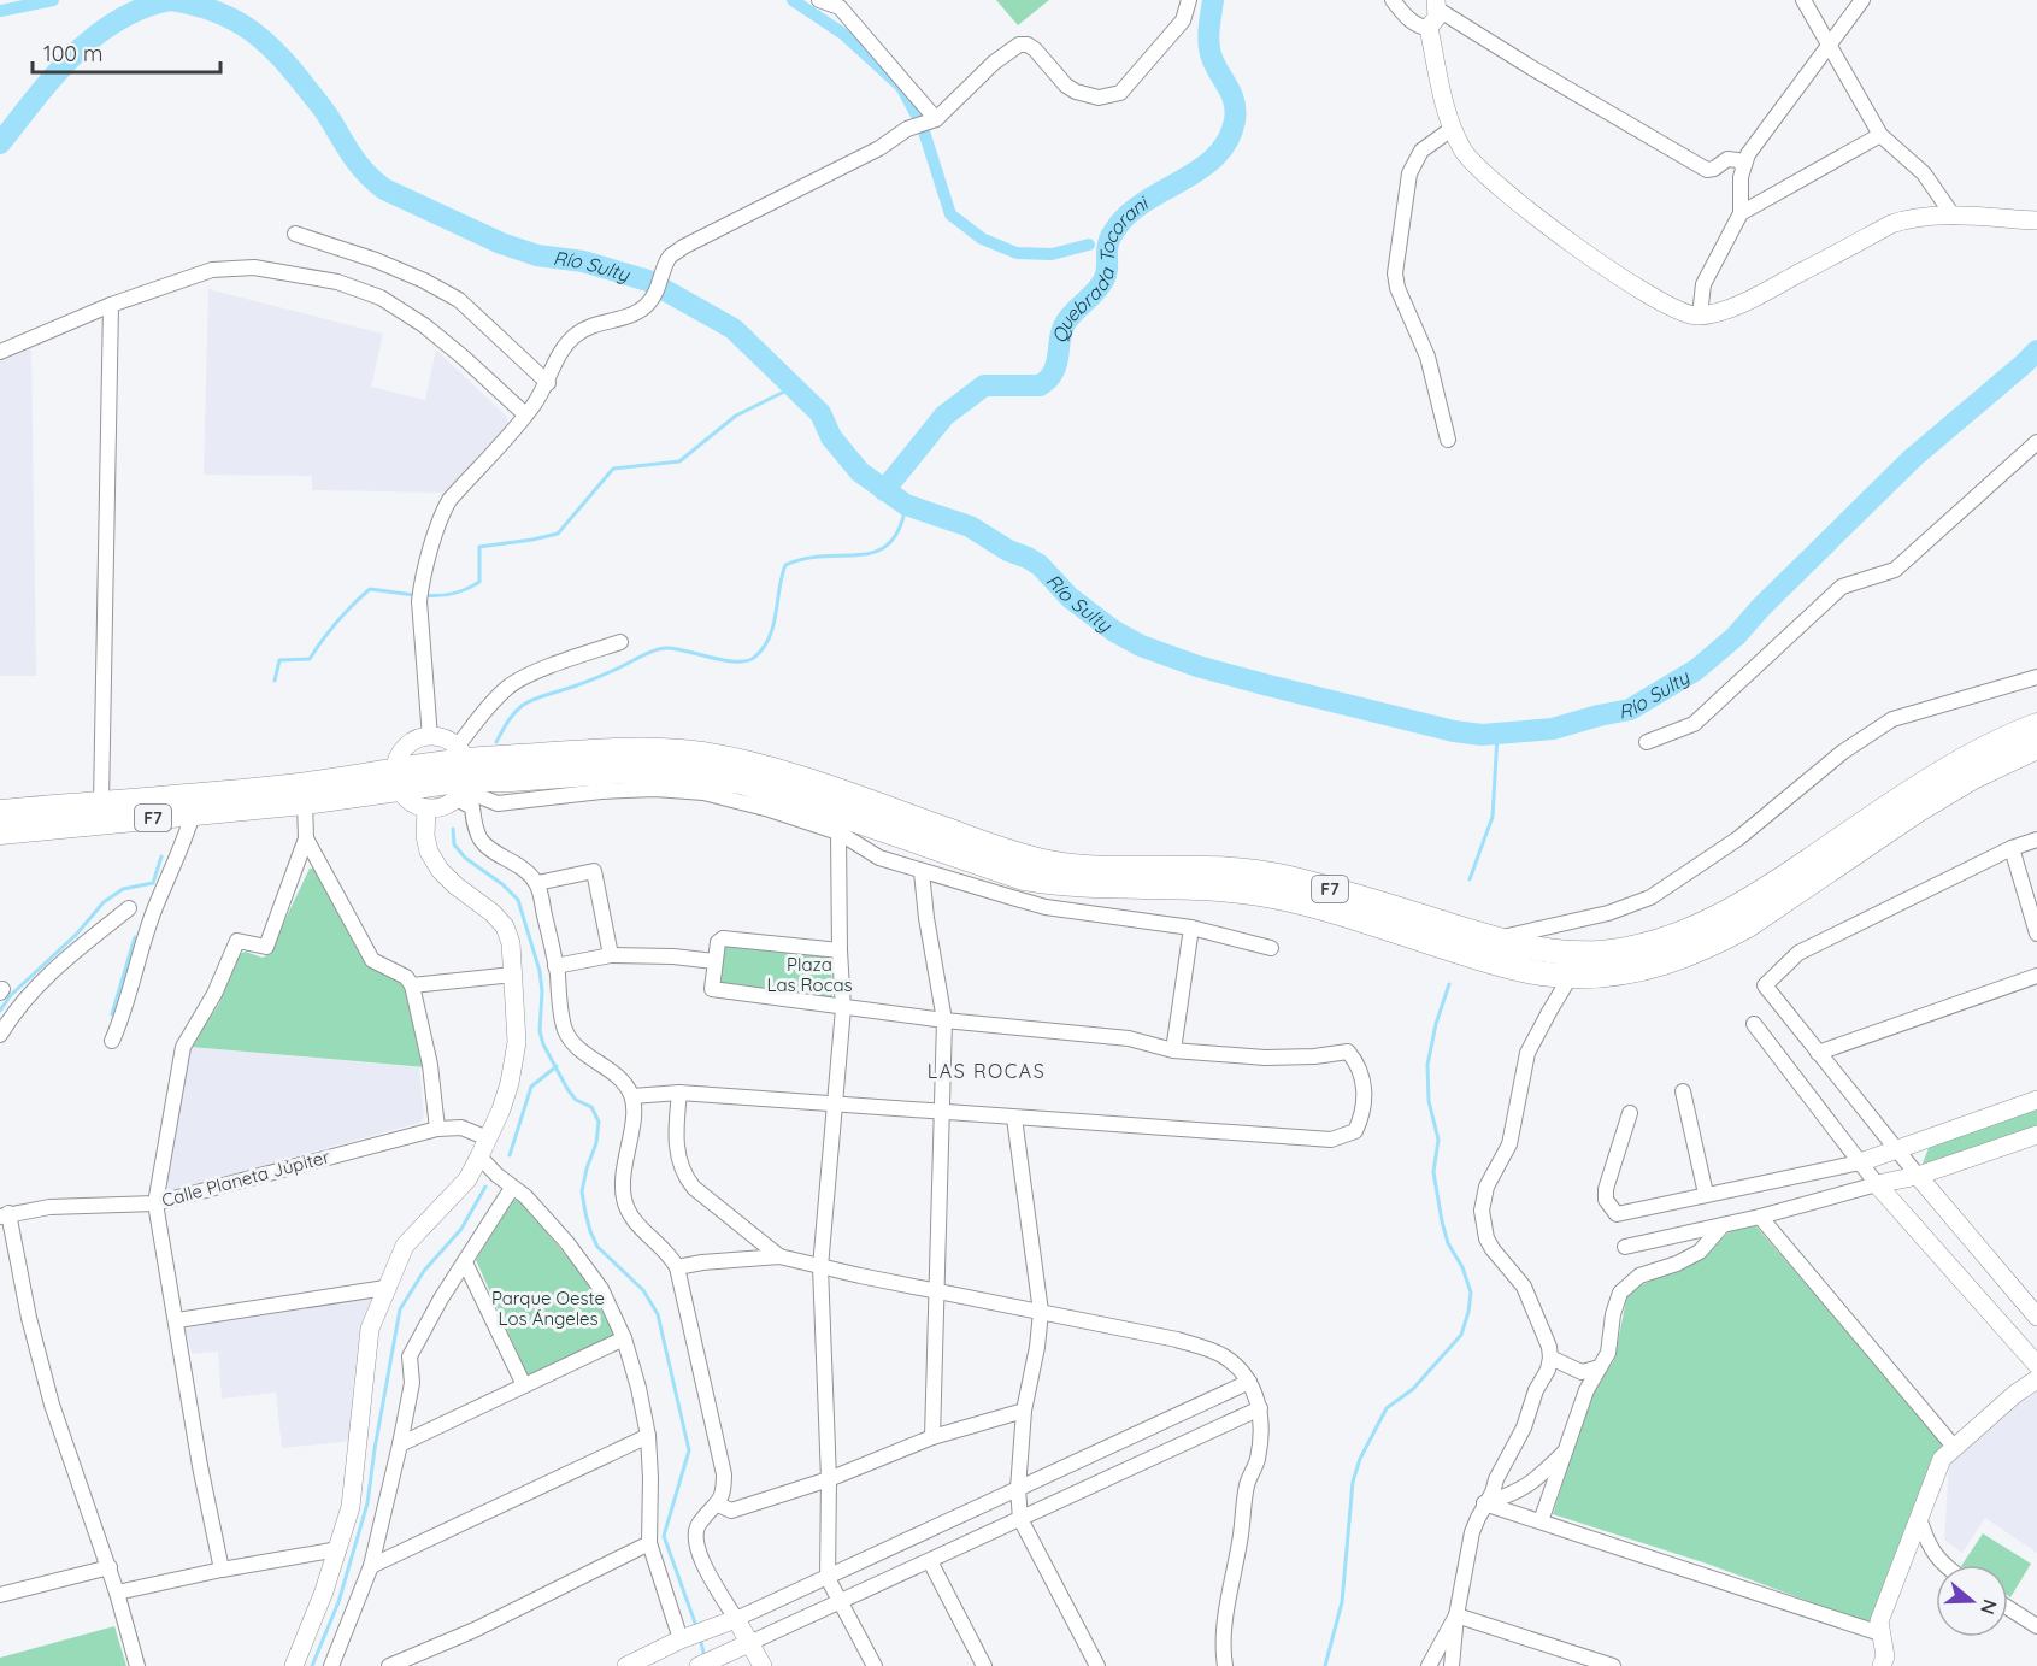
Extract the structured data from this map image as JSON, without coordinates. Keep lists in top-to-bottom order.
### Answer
{
  "streets": {
    "highway": ["F7"],
    "street": ["Calle Planeta Júpiter"]
  },
  "districts": ["LAS ROCAS"],
  "water": ["Río Sulty", "Quebrada Tocorani"],
  "parks": ["Plaza Las Rocas", "Parque Oeste Los Ángeles"],
  "scale_bar": "100 m",
  "north": "right"
}
